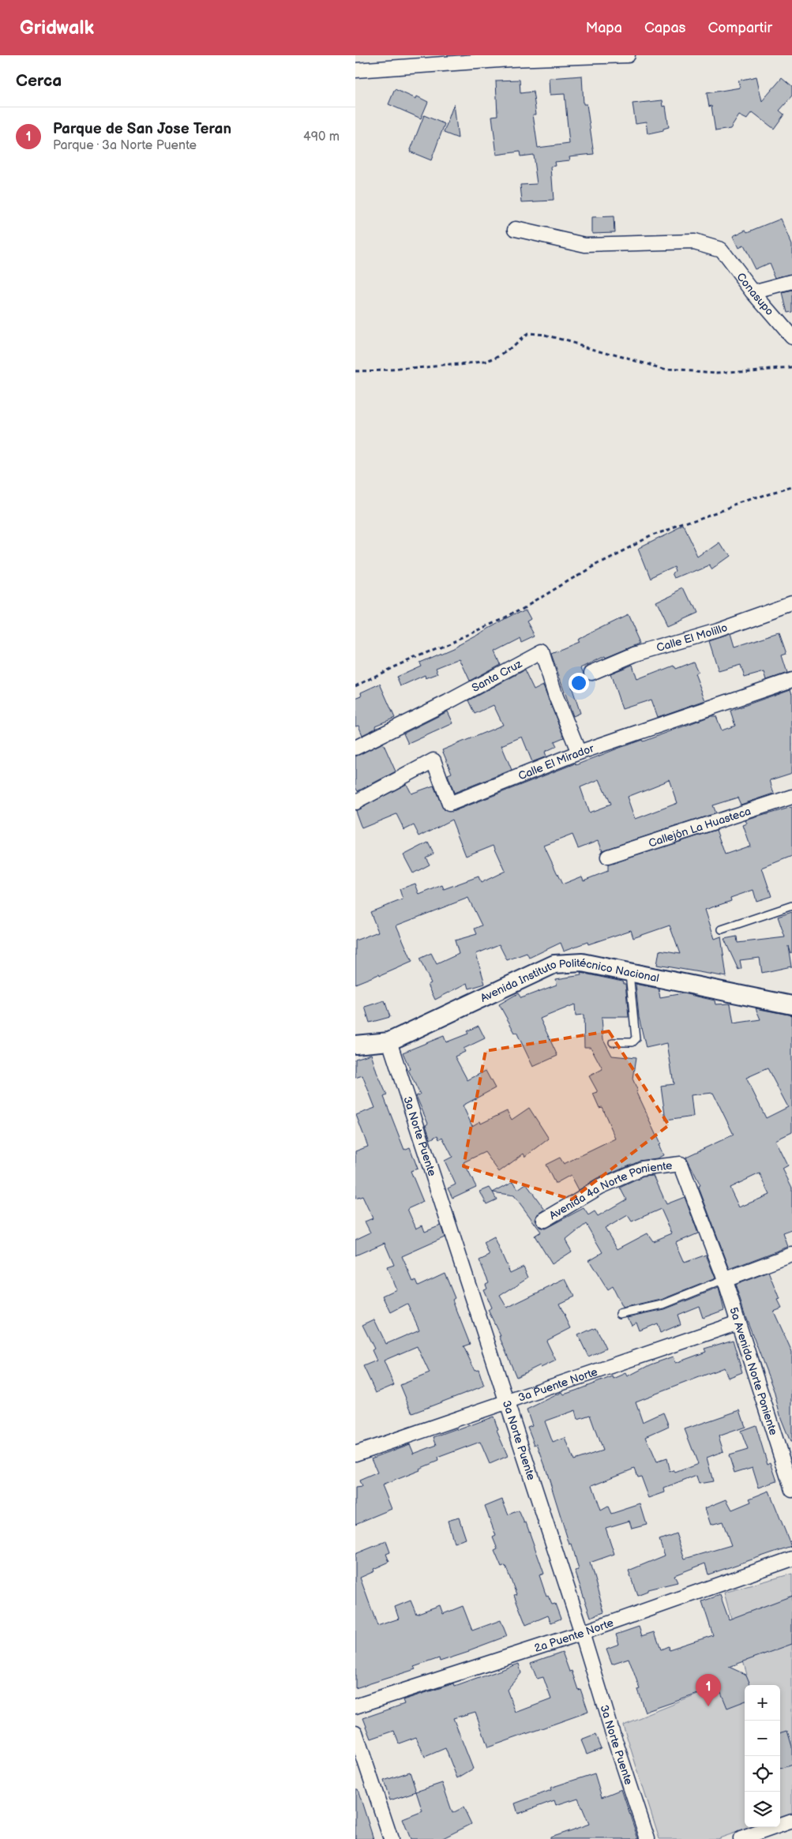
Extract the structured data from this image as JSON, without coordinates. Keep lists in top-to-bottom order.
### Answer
{
  "streets": {
    "street": [
      "Conasupo",
      "Calle El Molillo",
      "Santa Cruz",
      "Calle El Mirador",
      "Callejón La Huasteca",
      "Avenida Instituto Politécnico Nacional",
      "3a Norte Puente",
      "Avenida 4a Norte Poniente",
      "5a Avenida Norte Poniente",
      "3a Puente Norte",
      "2a Puente Norte"
    ]
  },
  "crossings": [
    ["Santa Cruz", "Calle El Mirador"],
    ["Avenida Instituto Politécnico Nacional", "3a Norte Puente"],
    ["3a Norte Puente", "3a Puente Norte"],
    ["3a Norte Puente", "2a Puente Norte"],
    ["Avenida 4a Norte Poniente", "5a Avenida Norte Poniente"],
    ["5a Avenida Norte Poniente", "3a Puente Norte"]
  ],
  "page": {
    "header": "Gridwalk",
    "nav": ["Mapa", "Capas", "Compartir"],
    "heading": "Cerca",
    "list": [
      {
        "mark": "1",
        "name": "Parque de San Jose Teran",
        "note": "Parque · 3a Norte Puente",
        "value": "490 m"
      }
    ],
    "pins": "1",
    "map_buttons": ["+", "−"]
  }
}
